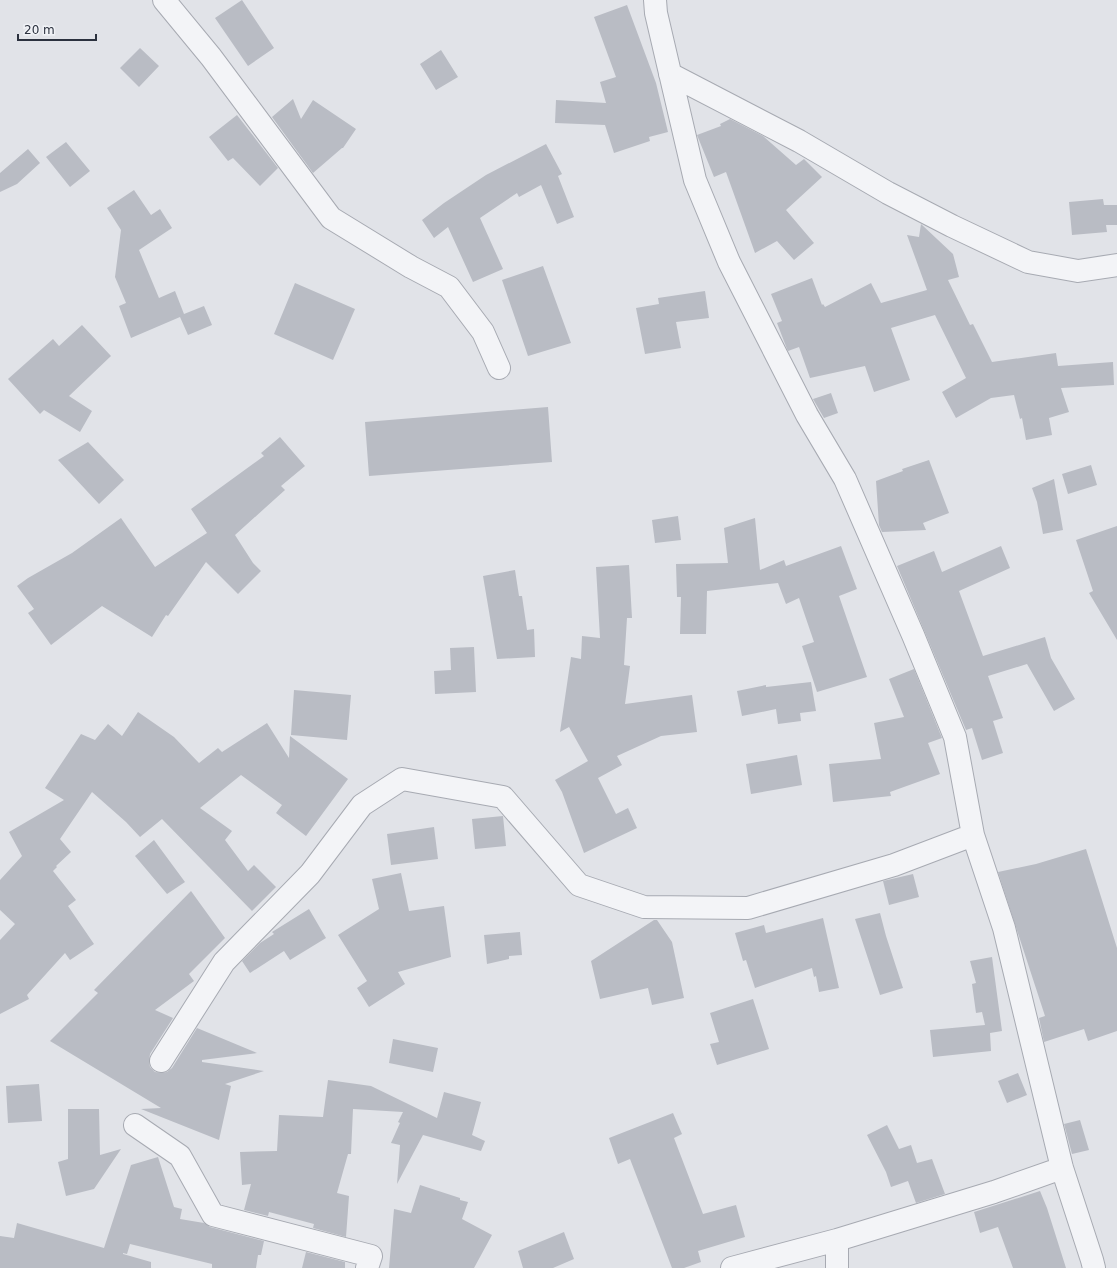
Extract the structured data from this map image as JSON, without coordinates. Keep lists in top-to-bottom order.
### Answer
{
  "scale_bar": "20 m"
}
